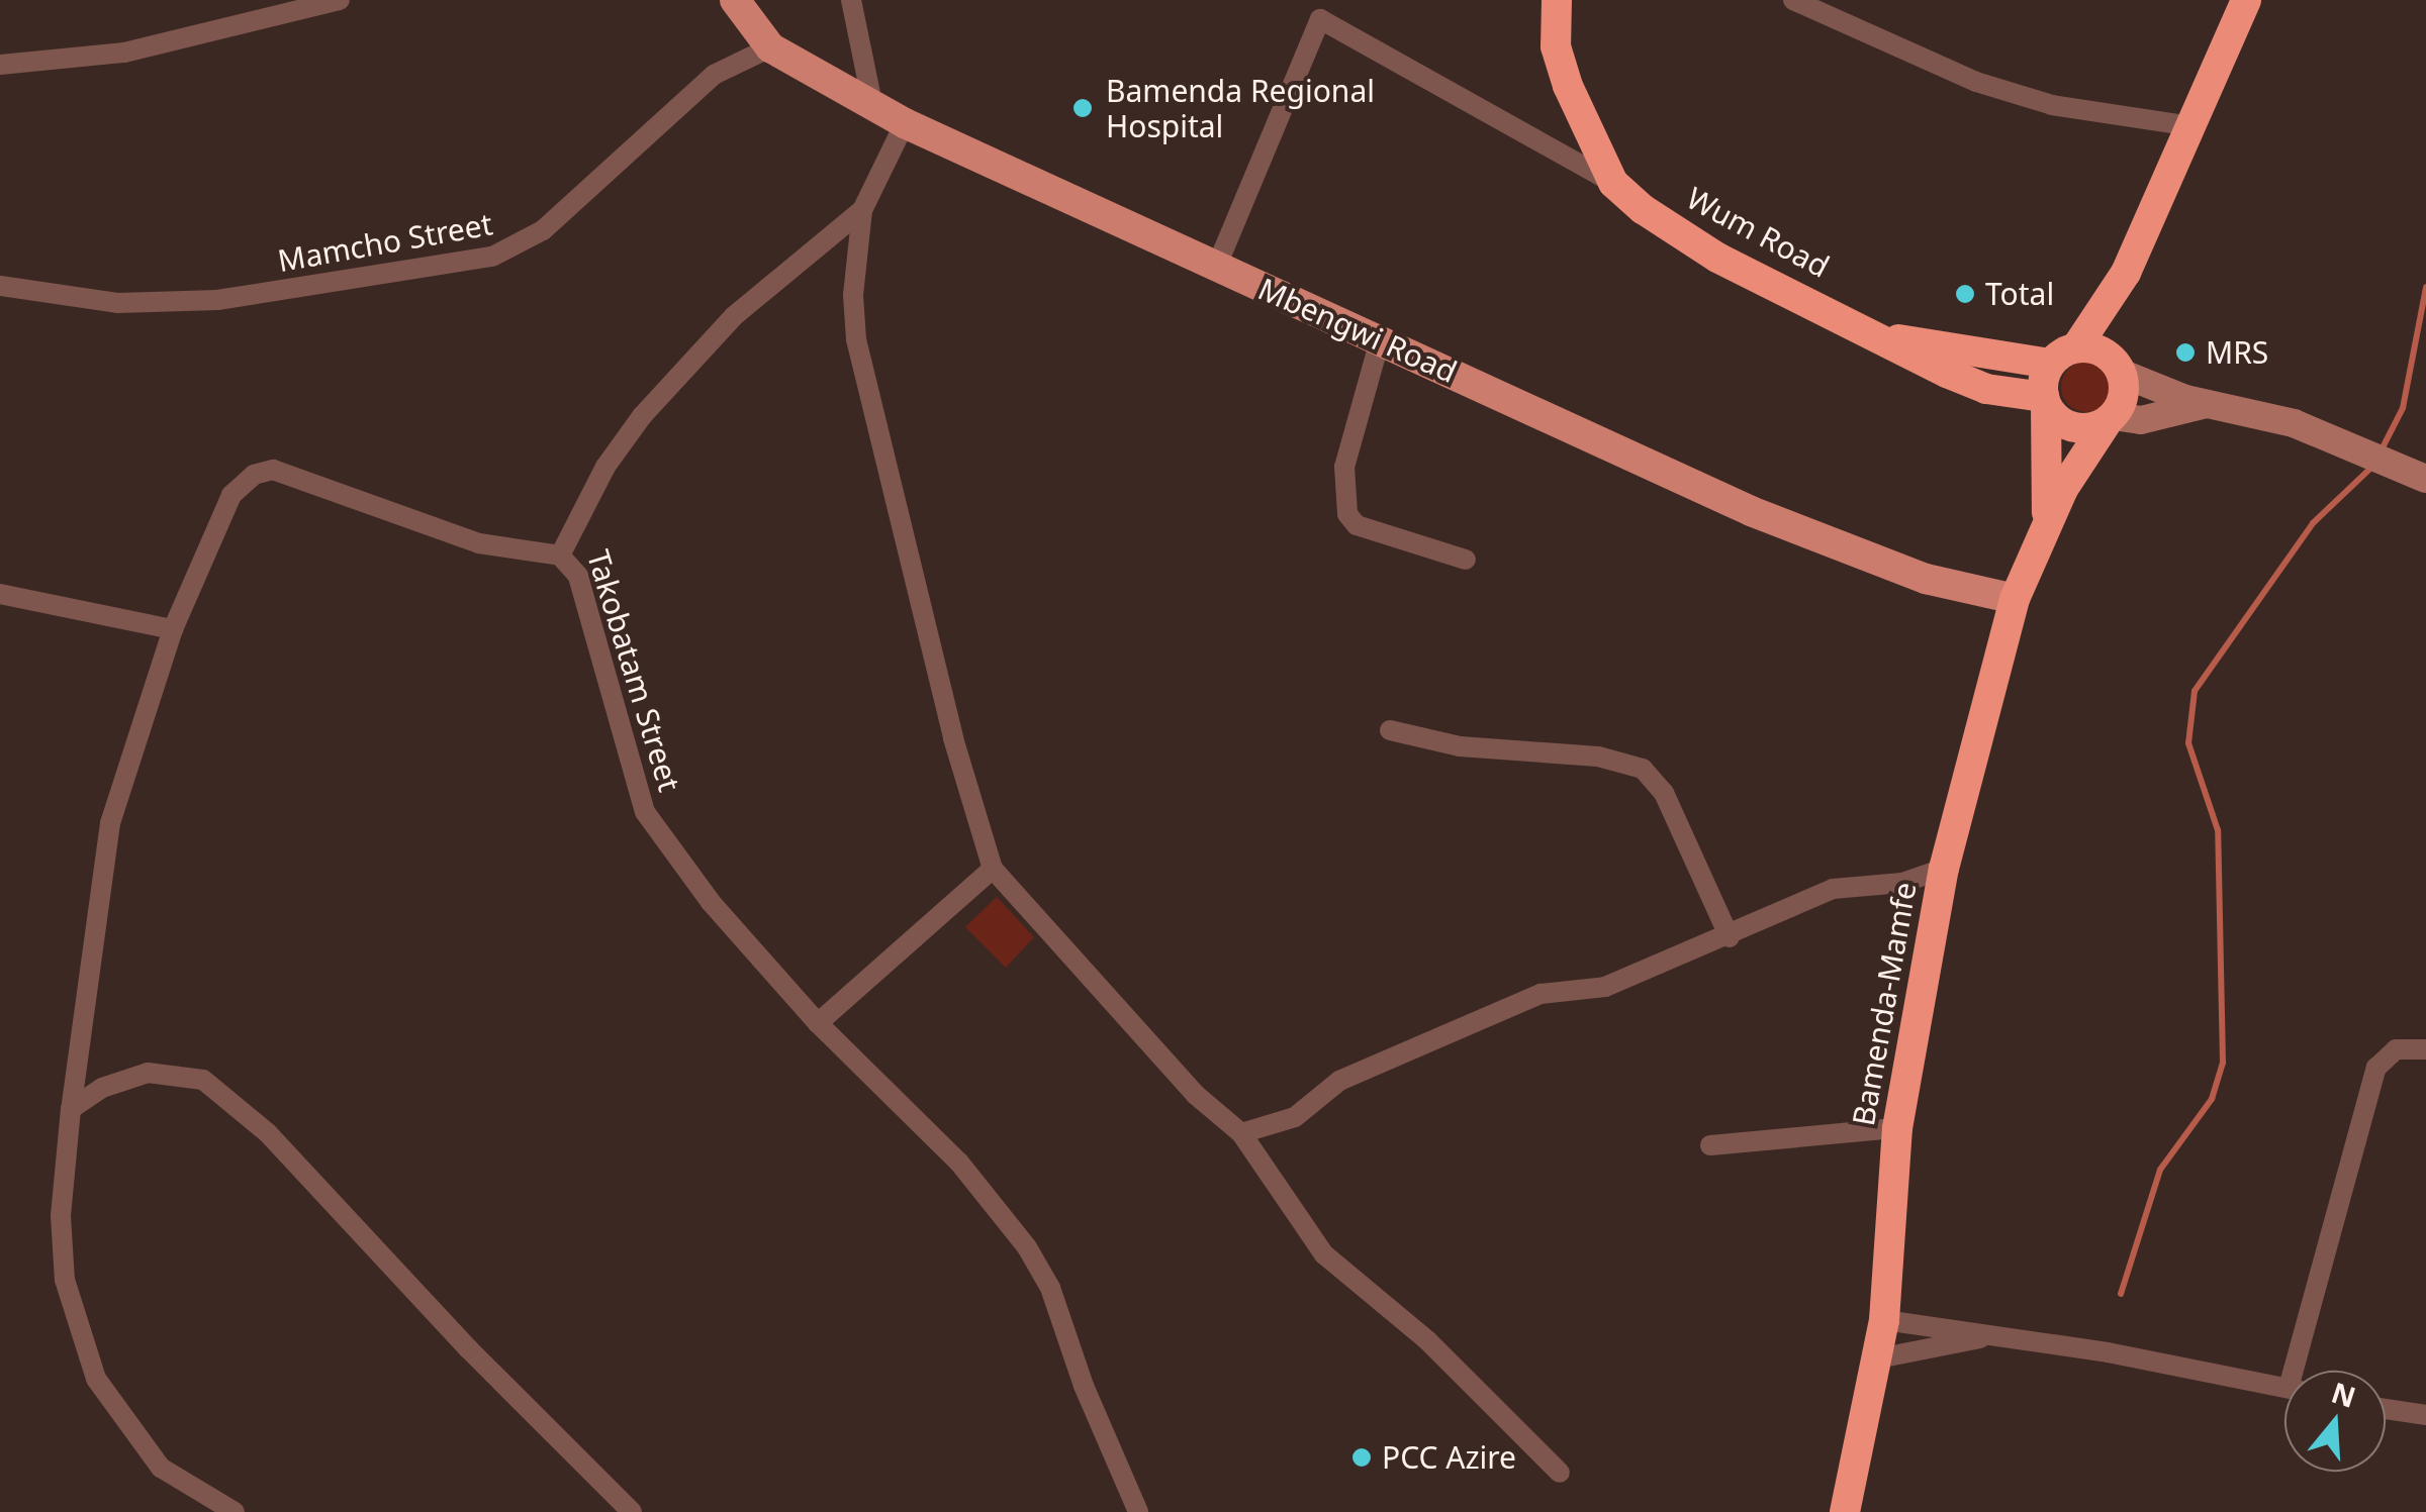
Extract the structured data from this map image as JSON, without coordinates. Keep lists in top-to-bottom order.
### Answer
{
  "streets": {
    "highway": ["Wum Road", "Bamenda-Mamfe"],
    "main road": ["Mbengwi Road"],
    "street": ["Mamcho Street", "Takobatam Street"]
  },
  "crossings": [
    ["Wum Road", "Bamenda-Mamfe"],
    ["Mamcho Street", "Mbengwi Road"],
    ["Mbengwi Road", "Bamenda-Mamfe"]
  ],
  "places": [
    "Bamenda Regional Hospital",
    "Total",
    "MRS",
    "PCC Azire"
  ],
  "north": "top"
}
